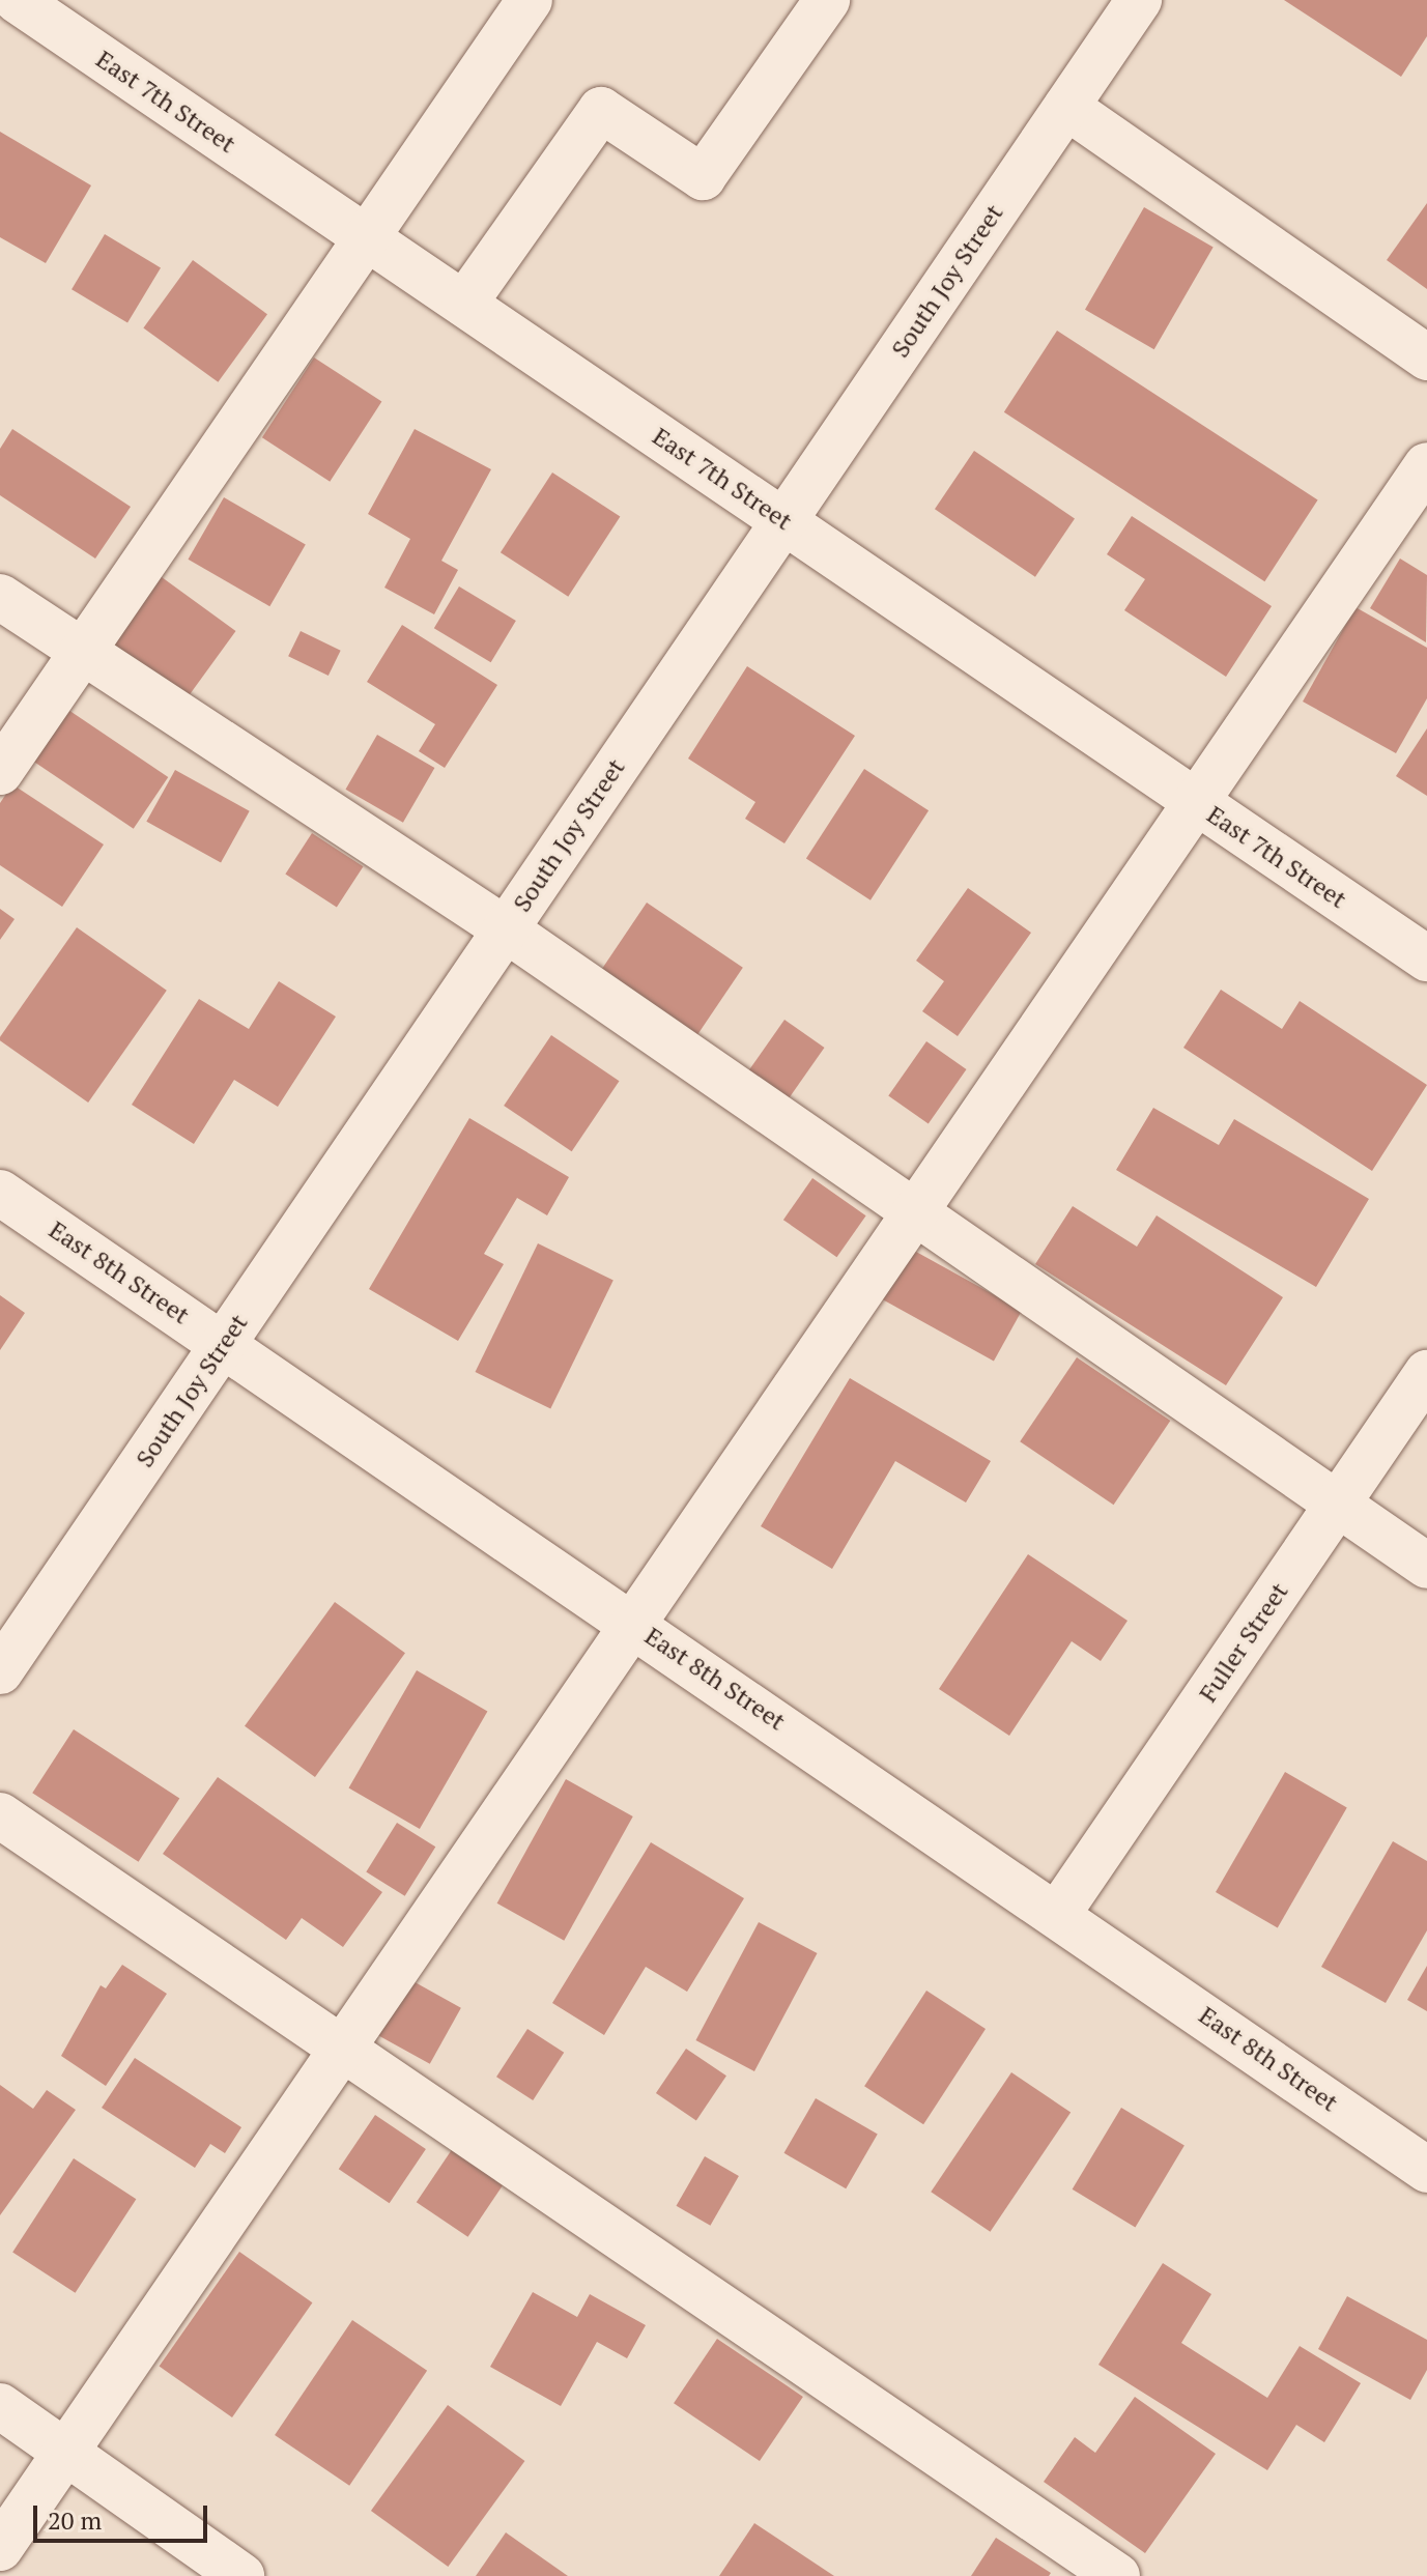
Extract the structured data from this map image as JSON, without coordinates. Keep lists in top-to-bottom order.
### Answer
{
  "streets": {
    "street": [
      "East 7th Street",
      "South Joy Street",
      "East 8th Street",
      "Fuller Street"
    ]
  },
  "crossings": [
    ["East 7th Street", "South Joy Street"],
    ["South Joy Street", "East 8th Street"],
    ["East 8th Street", "Fuller Street"]
  ],
  "scale_bar": "20 m"
}
